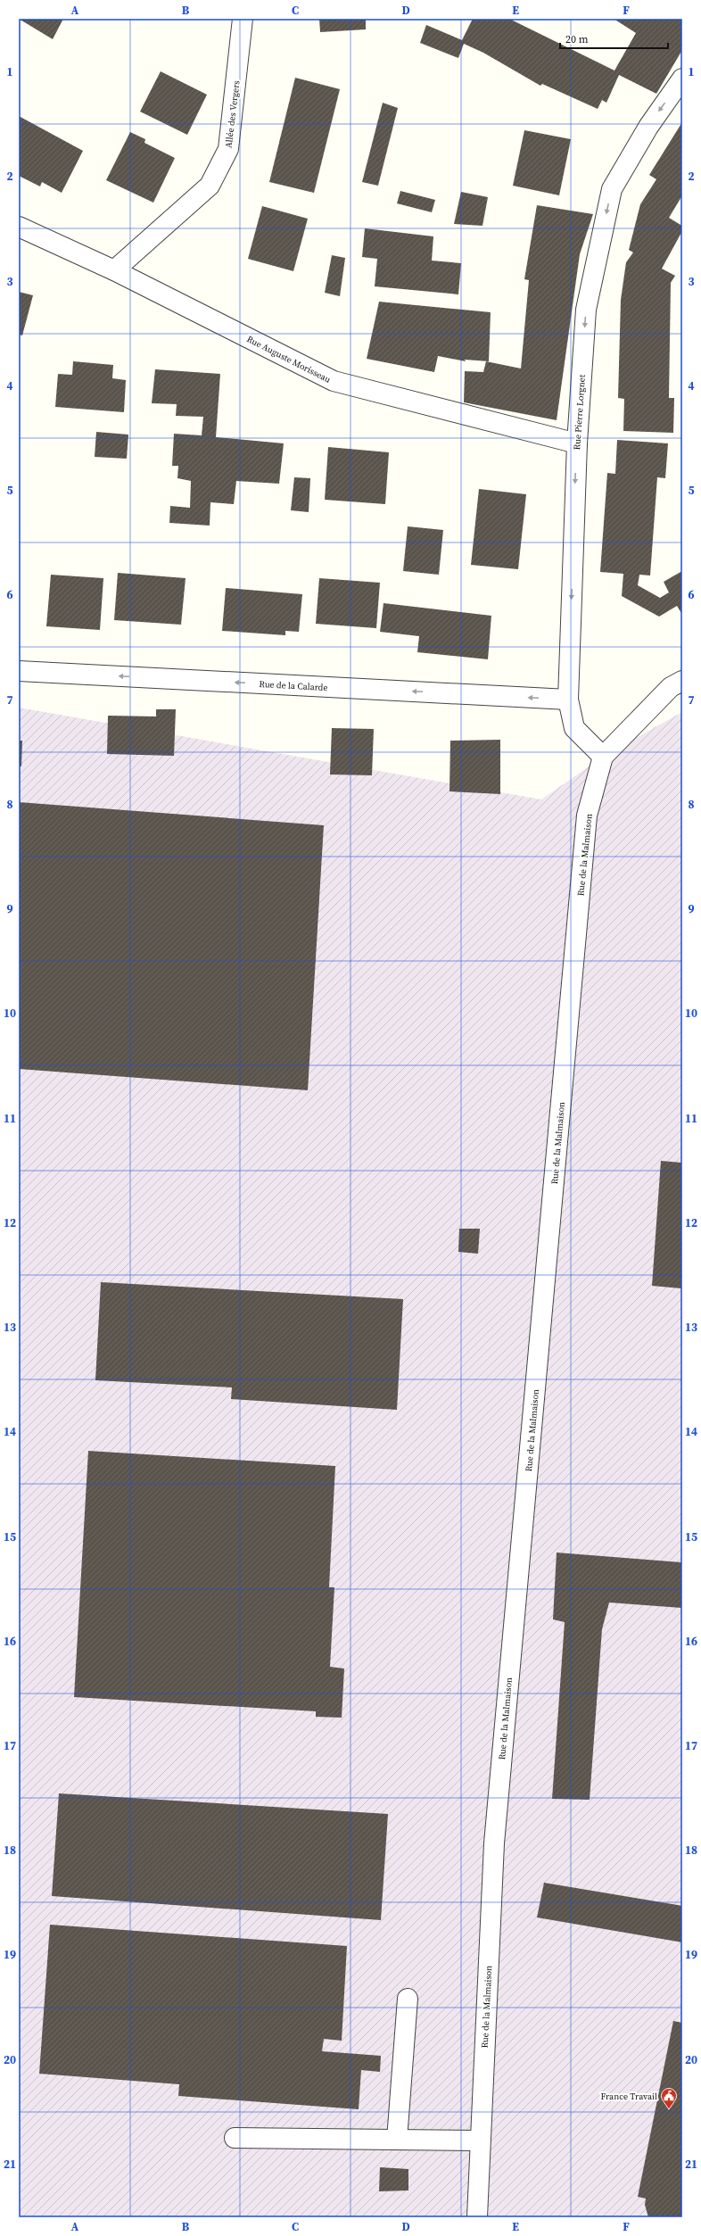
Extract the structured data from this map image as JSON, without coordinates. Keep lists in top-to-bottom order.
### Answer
{
  "streets": {
    "street": [
      "Allée des Vergers",
      "Rue Auguste Morisseau",
      "Rue Pierre Lorgnet",
      "Rue de la Calarde",
      "Rue de la Malmaison"
    ]
  },
  "crossings": [
    ["Allée des Vergers", "Rue Auguste Morisseau"],
    ["Rue Auguste Morisseau", "Rue Pierre Lorgnet"],
    ["Rue Pierre Lorgnet", "Rue de la Calarde"],
    ["Rue Pierre Lorgnet", "Rue de la Malmaison"]
  ],
  "one_way": ["Rue Pierre Lorgnet", "Rue de la Calarde"],
  "places": {
    "public building": ["France Travail"]
  },
  "scale_bar": "20 m",
  "grid": {
    "columns": [
      "A",
      "B",
      "C",
      "D",
      "E",
      "F"
    ],
    "rows": [
      "1",
      "2",
      "3",
      "4",
      "5",
      "6",
      "7",
      "8",
      "9",
      "10",
      "11",
      "12",
      "13",
      "14",
      "15",
      "16",
      "17",
      "18",
      "19",
      "20",
      "21"
    ]
  }
}
